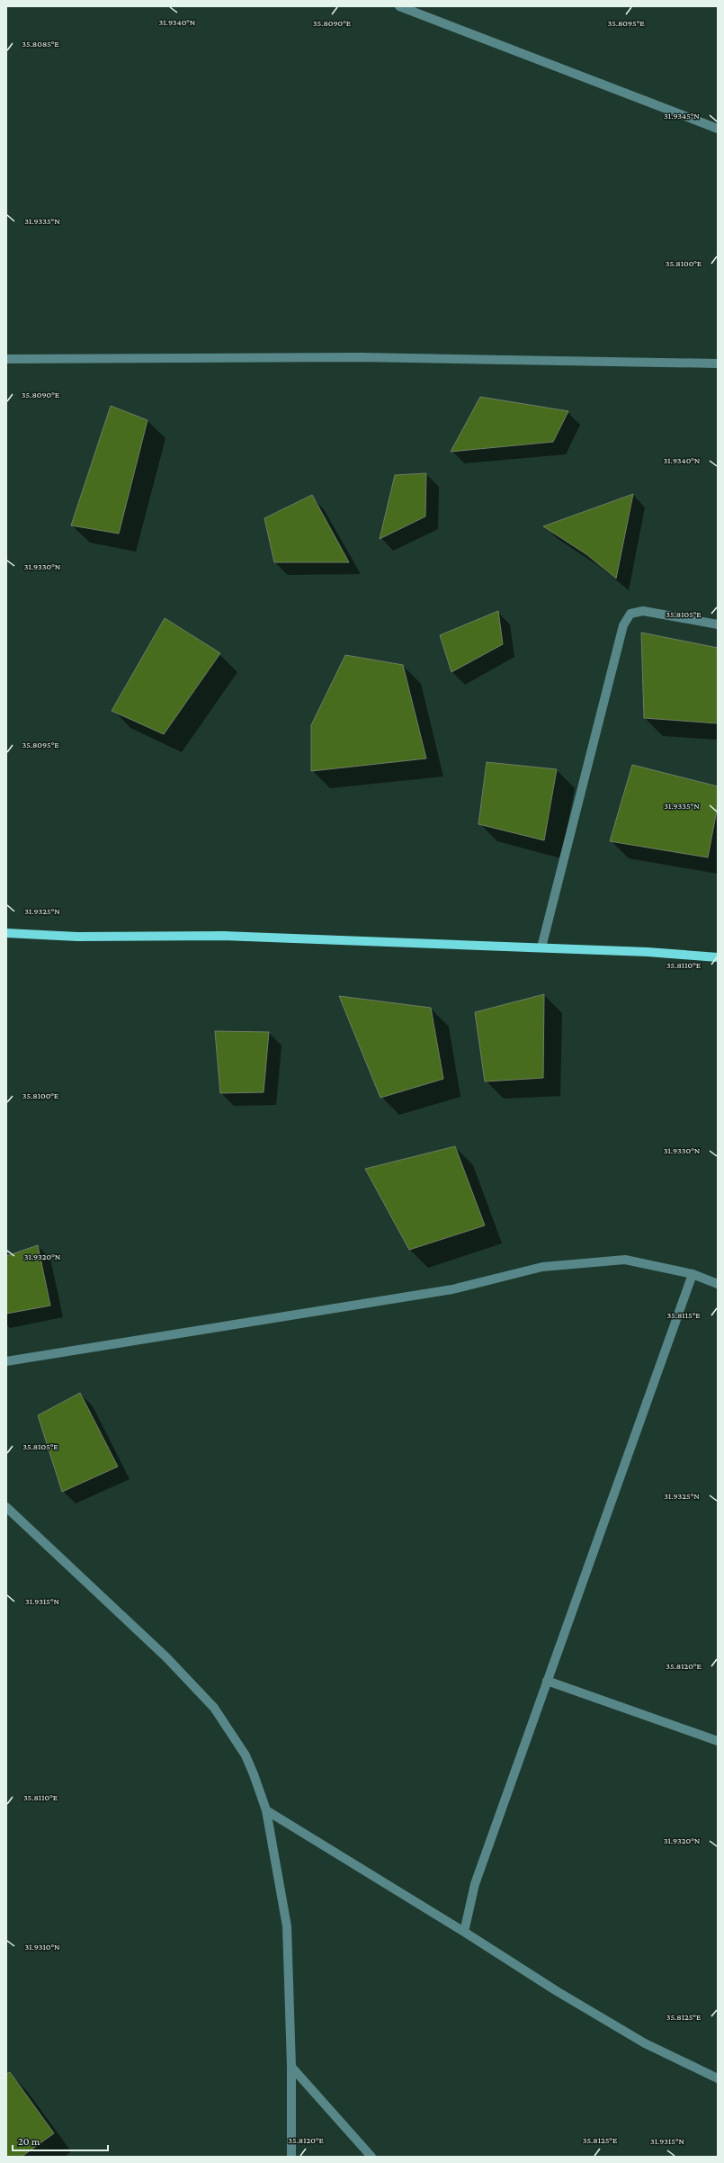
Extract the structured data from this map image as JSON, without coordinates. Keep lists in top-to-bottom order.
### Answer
{
  "scale_bar": "20 m",
  "coordinates": [
    "31.9340°N",
    "35.8090°E",
    "35.8095°E",
    "35.8085°E",
    "31.9345°N",
    "31.9335°N",
    "35.8100°E",
    "31.9330°N",
    "35.8105°E",
    "31.9325°N",
    "35.8110°E",
    "31.9320°N",
    "35.8115°E",
    "31.9315°N",
    "35.8120°E",
    "31.9310°N",
    "35.8125°E"
  ]
}
